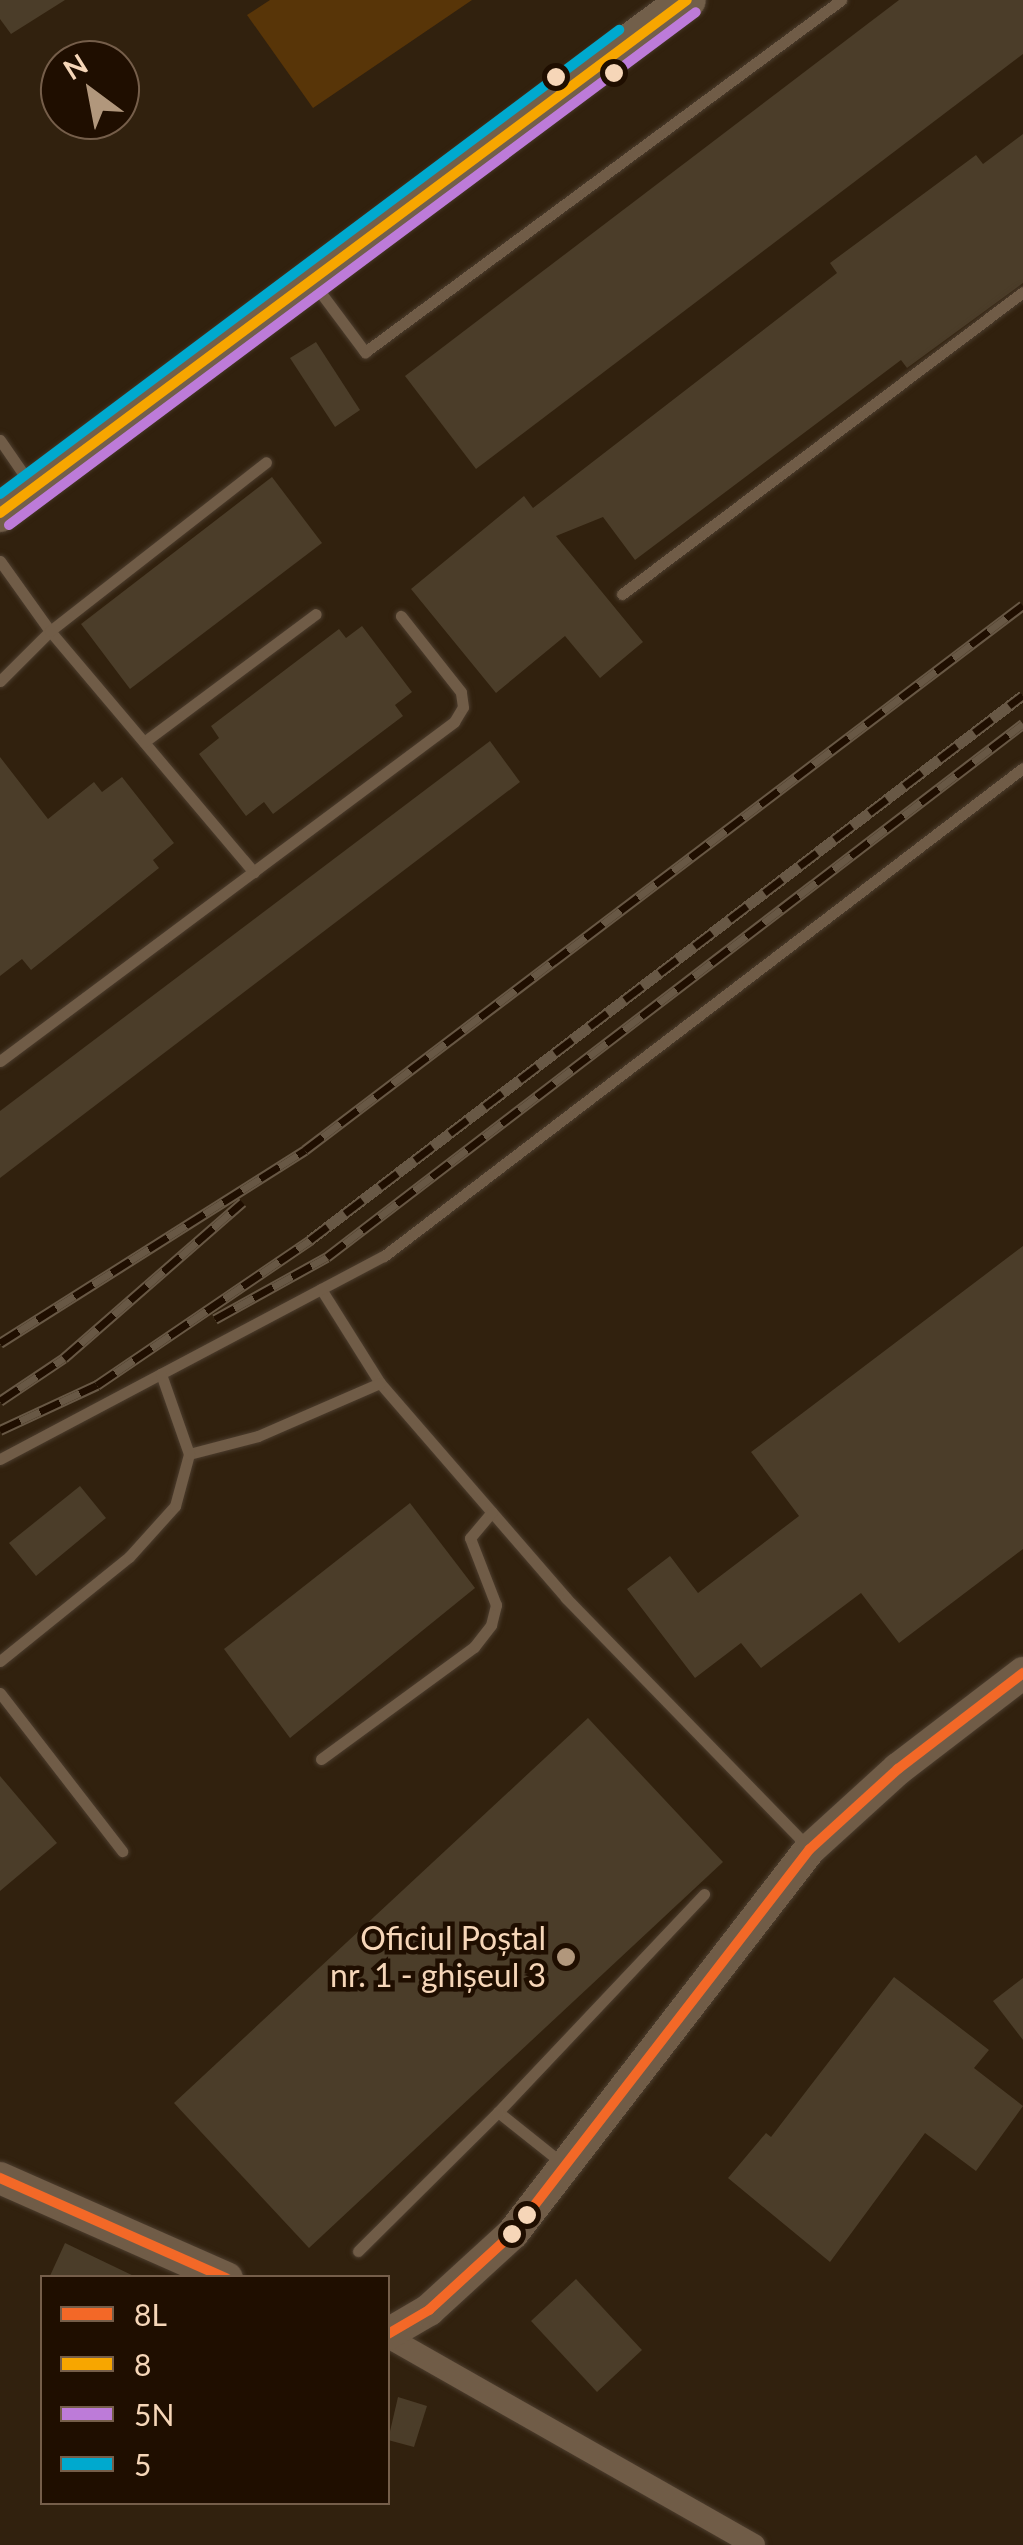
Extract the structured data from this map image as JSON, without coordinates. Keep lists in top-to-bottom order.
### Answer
{
  "places": ["Oficiul Poștal nr. 1 - ghișeul 3"],
  "lines": [
    "transit line 8",
    "transit line 5N",
    "transit line 5",
    "transit line 8L"
  ],
  "legend": [
    "8L",
    "8",
    "5N",
    "5"
  ],
  "north": "top left"
}
